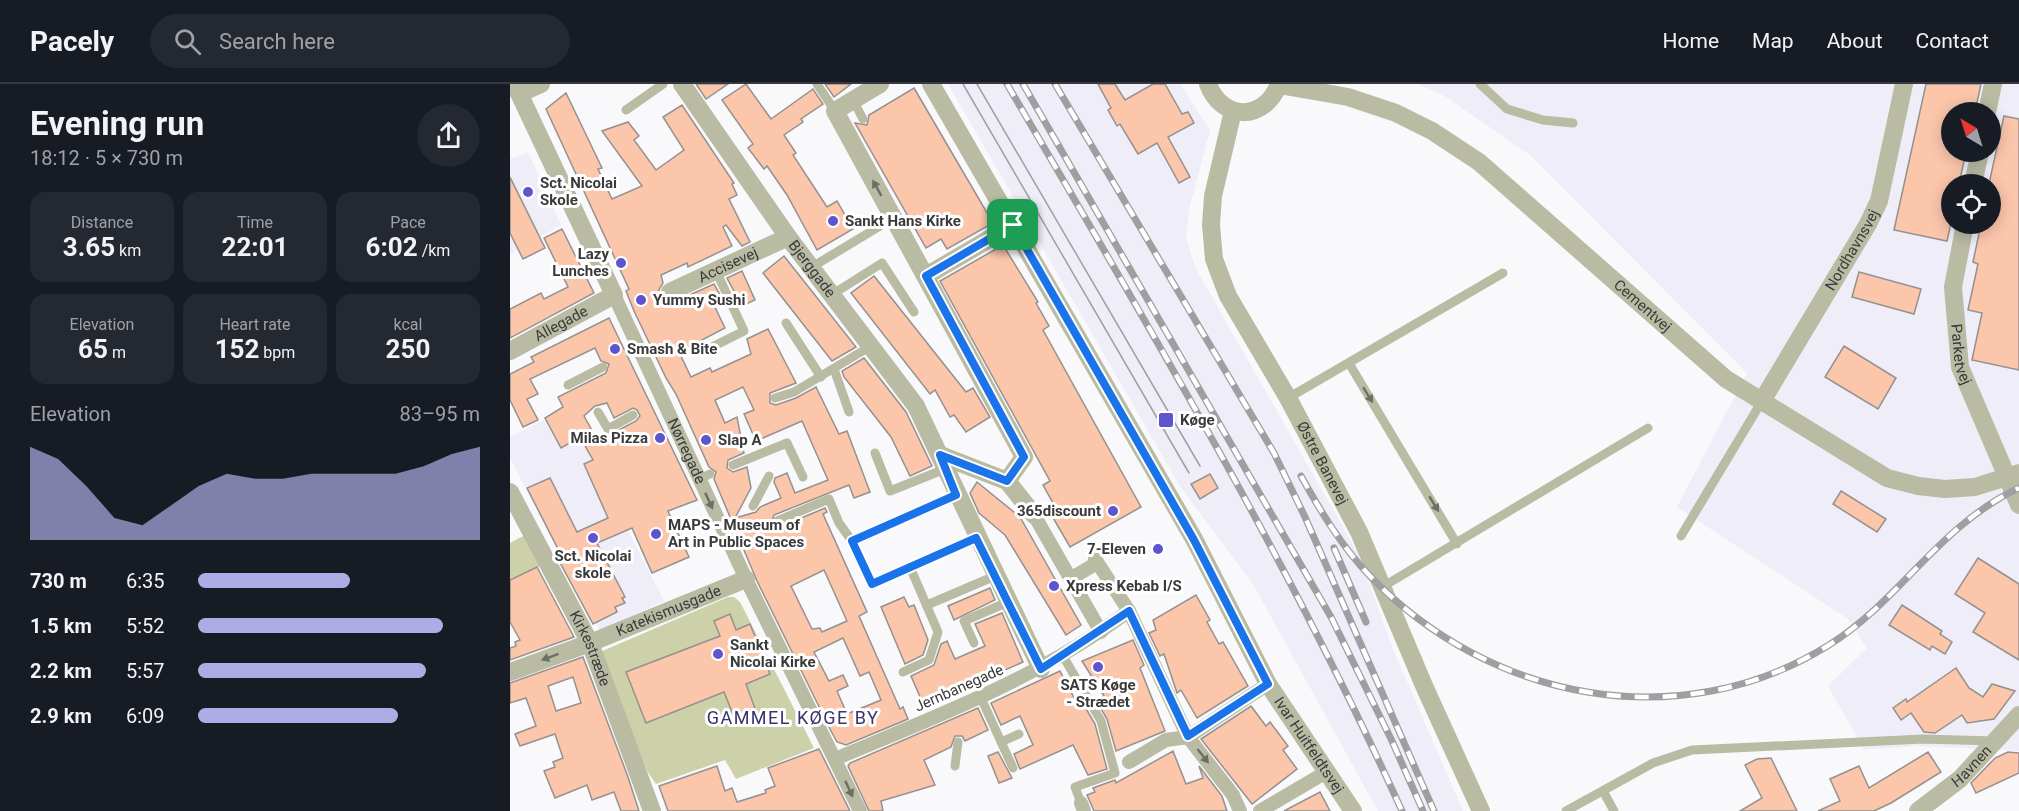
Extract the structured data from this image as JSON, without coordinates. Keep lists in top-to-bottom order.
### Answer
{
  "streets": {
    "street": [
      "Nordhavnsvej",
      "Accisevej",
      "Bjerggade",
      "Cementvej",
      "Allegade",
      "Parketvej",
      "Nørregade",
      "Østre Banevej",
      "Katekismusgade",
      "Kirkestræde",
      "Jernbanegade",
      "Ivar Huitfeldtsvej",
      "Havnen"
    ]
  },
  "crossings": [
    ["Nordhavnsvej", "Cementvej"],
    ["Accisevej", "Bjerggade"],
    ["Bjerggade", "Jernbanegade"],
    ["Cementvej", "Parketvej"],
    ["Allegade", "Nørregade"],
    ["Nørregade", "Katekismusgade"],
    ["Nørregade", "Jernbanegade"],
    ["Katekismusgade", "Kirkestræde"]
  ],
  "one_way": ["Nørregade"],
  "districts": ["GAMMEL KØGE BY"],
  "places": {
    "other": [
      "Sct. Nicolai Skole",
      "Sankt Hans Kirke",
      "Lazy Lunches",
      "Yummy Sushi",
      "Smash & Bite",
      "Milas Pizza",
      "Slap A",
      "365discount",
      "MAPS - Museum of Art in Public Spaces",
      "Sct. Nicolai skole",
      "7-Eleven",
      "Xpress Kebab I/S",
      "Sankt Nicolai Kirke",
      "SATS Køge - Strædet"
    ],
    "transit": ["Køge"]
  },
  "north": "top left",
  "page": {
    "header": "Pacely",
    "search": "Search here",
    "nav": [
      "Home",
      "Map",
      "About",
      "Contact"
    ],
    "heading": ["Evening run", "18:12 · 5 × 730 m"],
    "stats": [
      ["Distance", "3.65 km"],
      ["Time", "22:01"],
      ["Pace", "6:02 /km"],
      ["Elevation", "65 m"],
      ["Heart rate", "152 bpm"],
      ["kcal", "250"]
    ],
    "chart": ["Elevation", "83–95 m"],
    "list": [
      {
        "name": "730 m",
        "note": "6:35"
      },
      {
        "name": "1.5 km",
        "note": "5:52"
      },
      {
        "name": "2.2 km",
        "note": "5:57"
      },
      {
        "name": "2.9 km",
        "note": "6:09"
      }
    ]
  }
}
